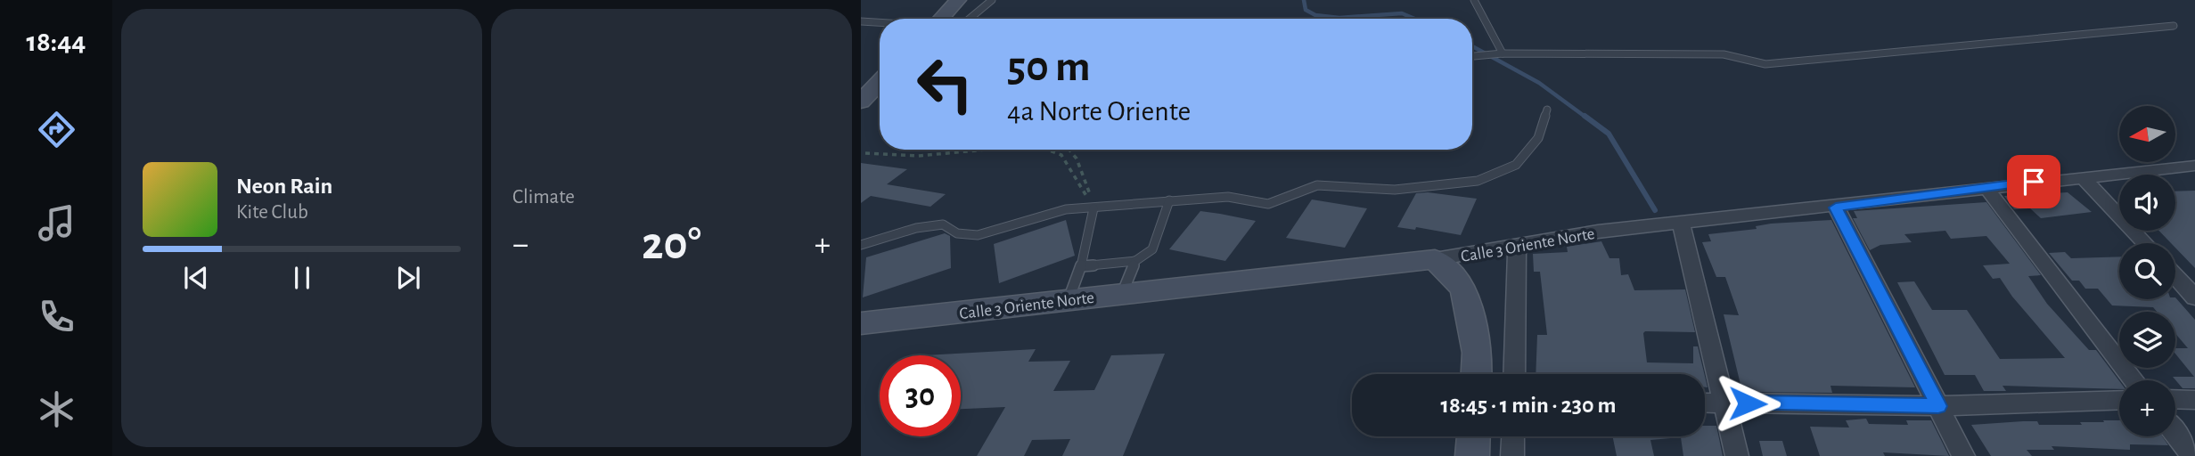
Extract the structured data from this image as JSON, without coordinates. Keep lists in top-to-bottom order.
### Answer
{
  "streets": {
    "street": ["Calle 3 Oriente Norte"]
  },
  "north": "left",
  "page": {
    "tabs": "18:44",
    "tile": "Climate",
    "turn": ["50 m", "4a Norte Oriente"],
    "map_buttons": "+",
    "song": ["Neon Rain", "Kite Club"],
    "heat": ["−", "20°", "+"],
    "limit": "30",
    "trip": "18:45 · 1 min · 230 m"
  }
}
